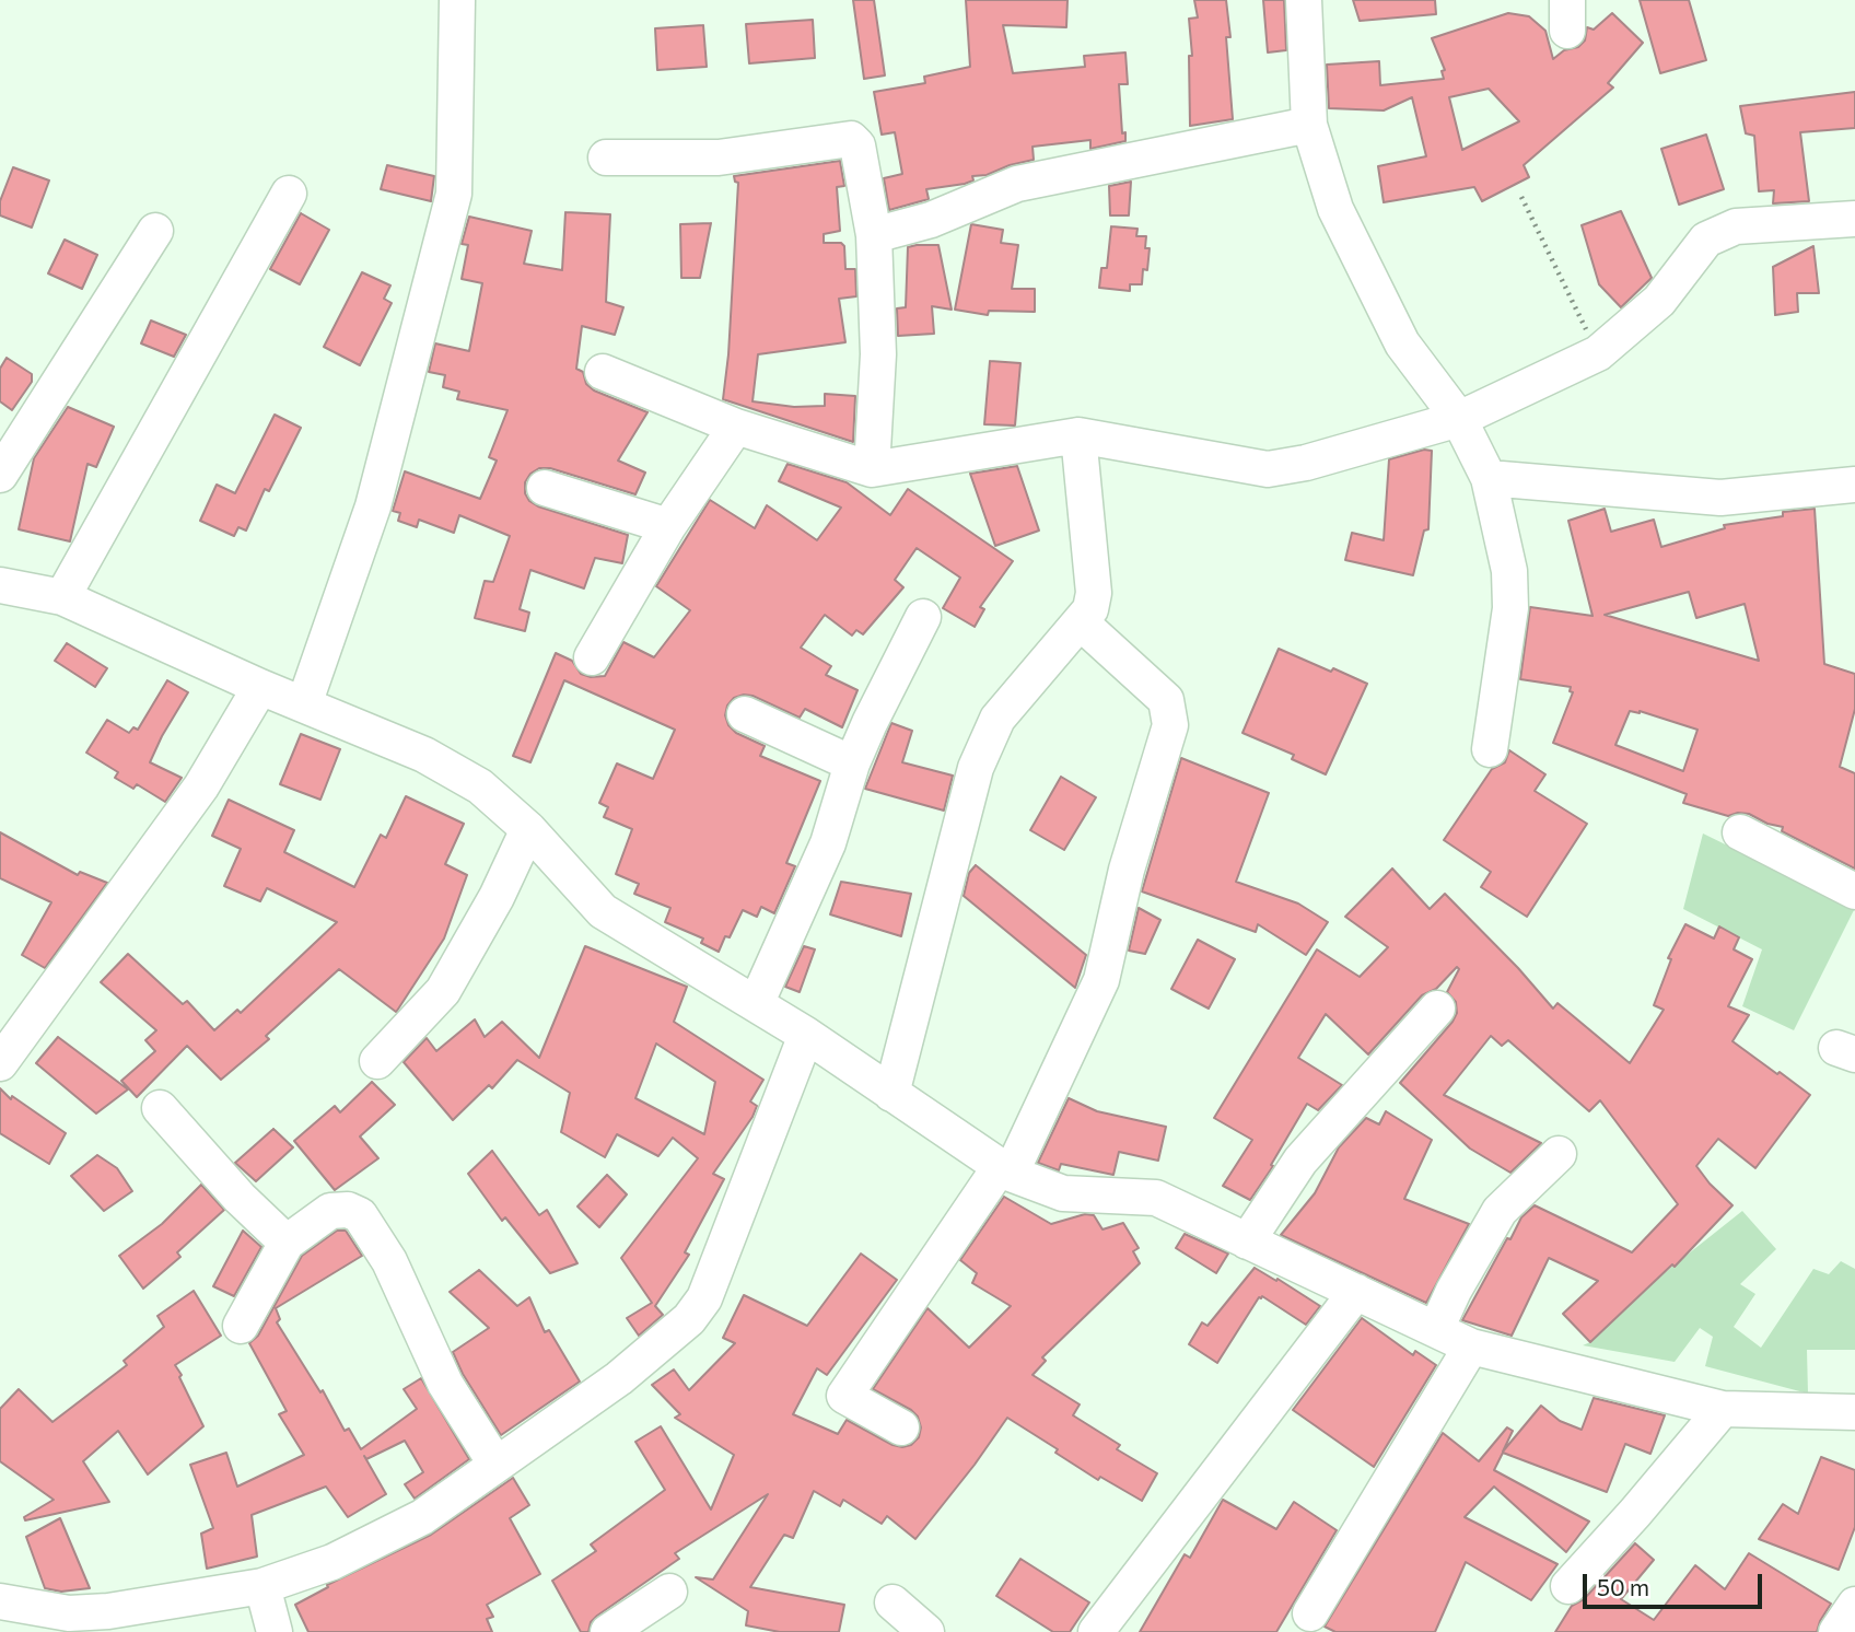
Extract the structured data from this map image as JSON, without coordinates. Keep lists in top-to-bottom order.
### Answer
{
  "scale_bar": "50 m"
}
